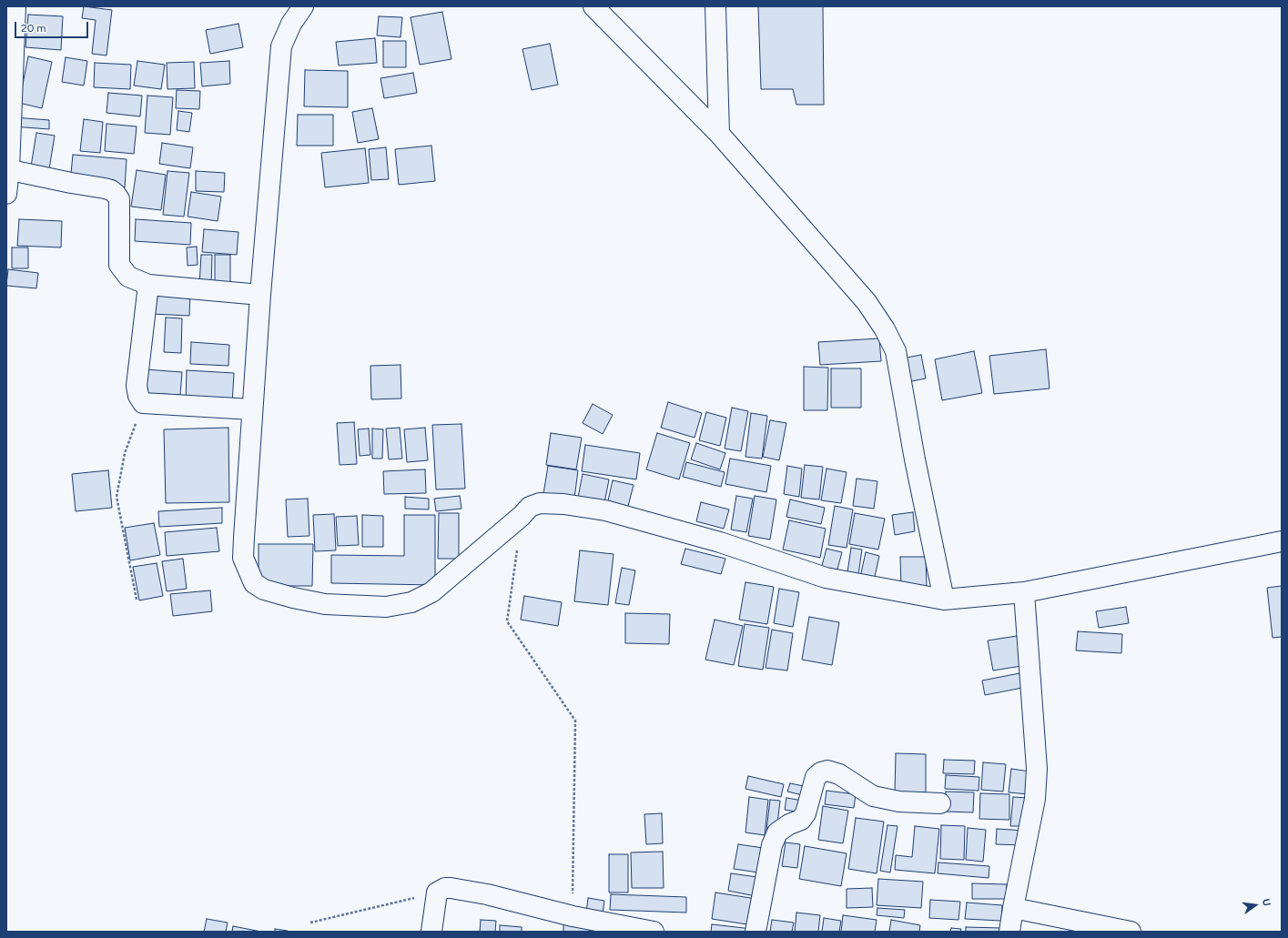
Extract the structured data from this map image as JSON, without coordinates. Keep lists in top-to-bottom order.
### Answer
{
  "scale_bar": "20 m",
  "north": "right"
}
